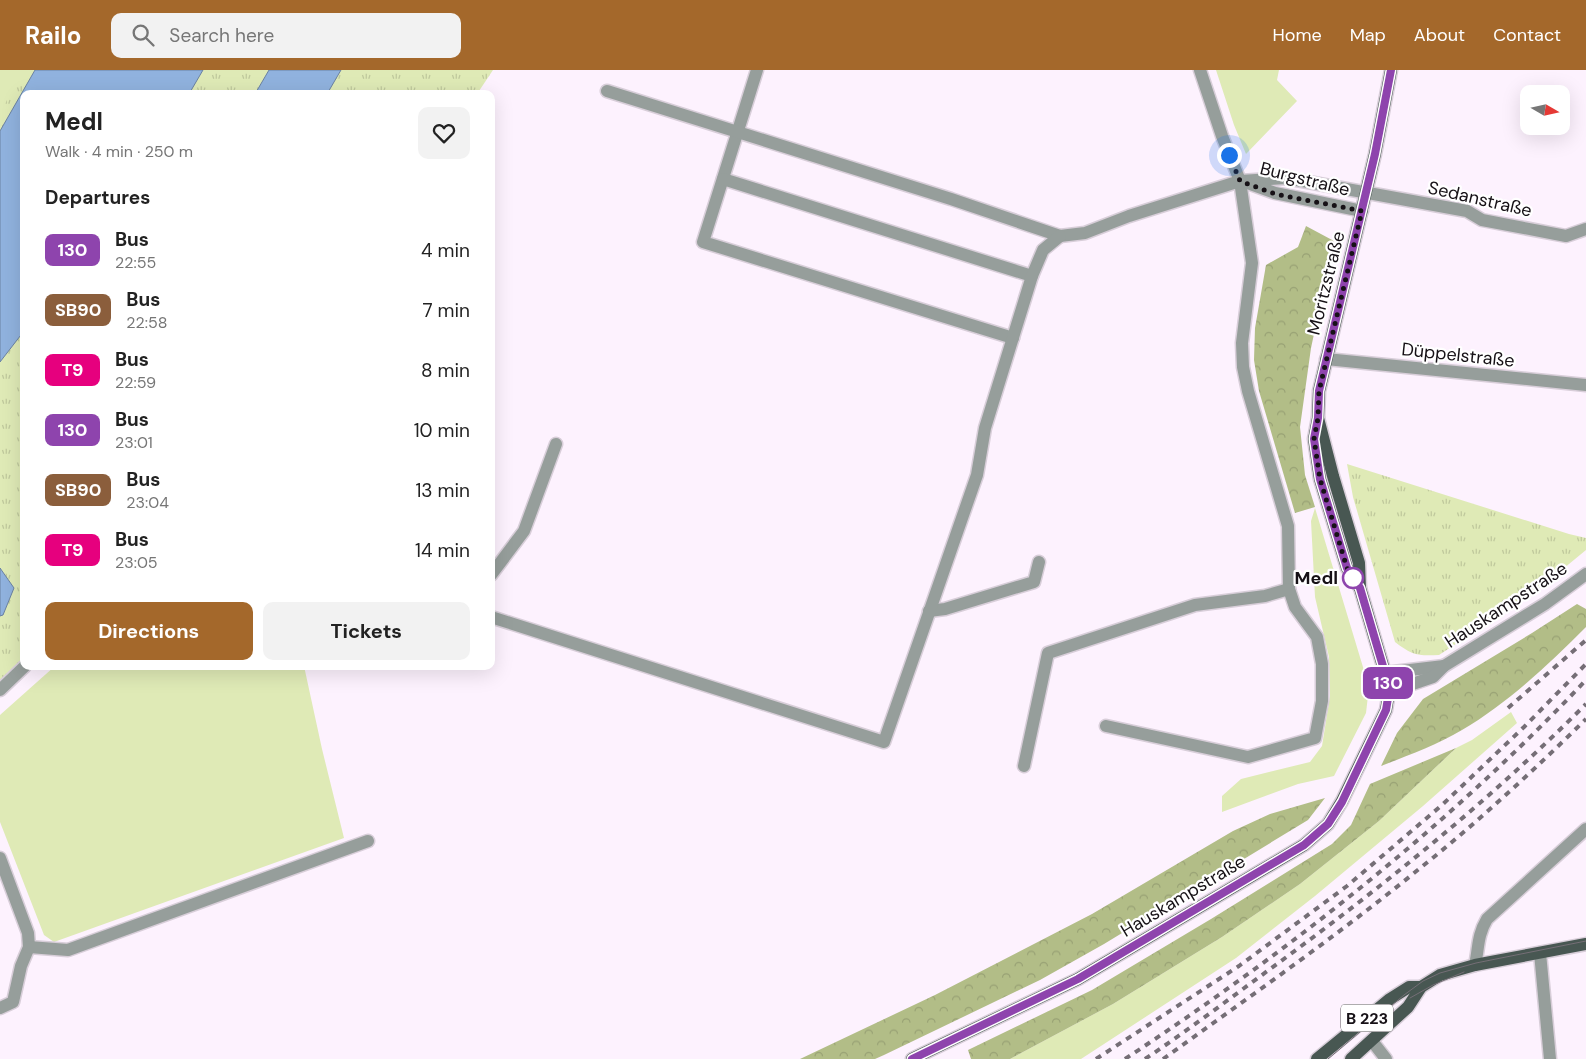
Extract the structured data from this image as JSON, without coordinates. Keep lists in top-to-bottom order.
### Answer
{
  "streets": {
    "main road": ["Moritzstraße", "Hauskampstraße", "B 223"],
    "street": ["Burgstraße", "Sedanstraße", "Düppelstraße"]
  },
  "crossings": [
    ["Burgstraße", "Sedanstraße"],
    ["Burgstraße", "Moritzstraße"],
    ["Sedanstraße", "Moritzstraße"],
    ["Moritzstraße", "Düppelstraße"],
    ["Moritzstraße", "Hauskampstraße"]
  ],
  "places": ["Medl"],
  "lines": ["bus line 130"],
  "north": "right",
  "page": {
    "header": "Railo",
    "search": "Search here",
    "nav": [
      "Home",
      "Map",
      "About",
      "Contact"
    ],
    "on_map": "130",
    "heading": [
      ["Medl", "Walk · 4 min · 250 m"],
      "Departures"
    ],
    "list": [
      {
        "mark": "130",
        "name": "Bus",
        "note": "22:55",
        "value": "4 min"
      },
      {
        "mark": "SB90",
        "name": "Bus",
        "note": "22:58",
        "value": "7 min"
      },
      {
        "mark": "T9",
        "name": "Bus",
        "note": "22:59",
        "value": "8 min"
      },
      {
        "mark": "130",
        "name": "Bus",
        "note": "23:01",
        "value": "10 min"
      },
      {
        "mark": "SB90",
        "name": "Bus",
        "note": "23:04",
        "value": "13 min"
      },
      {
        "mark": "T9",
        "name": "Bus",
        "note": "23:05",
        "value": "14 min"
      }
    ],
    "buttons": ["Directions", "Tickets"]
  }
}
